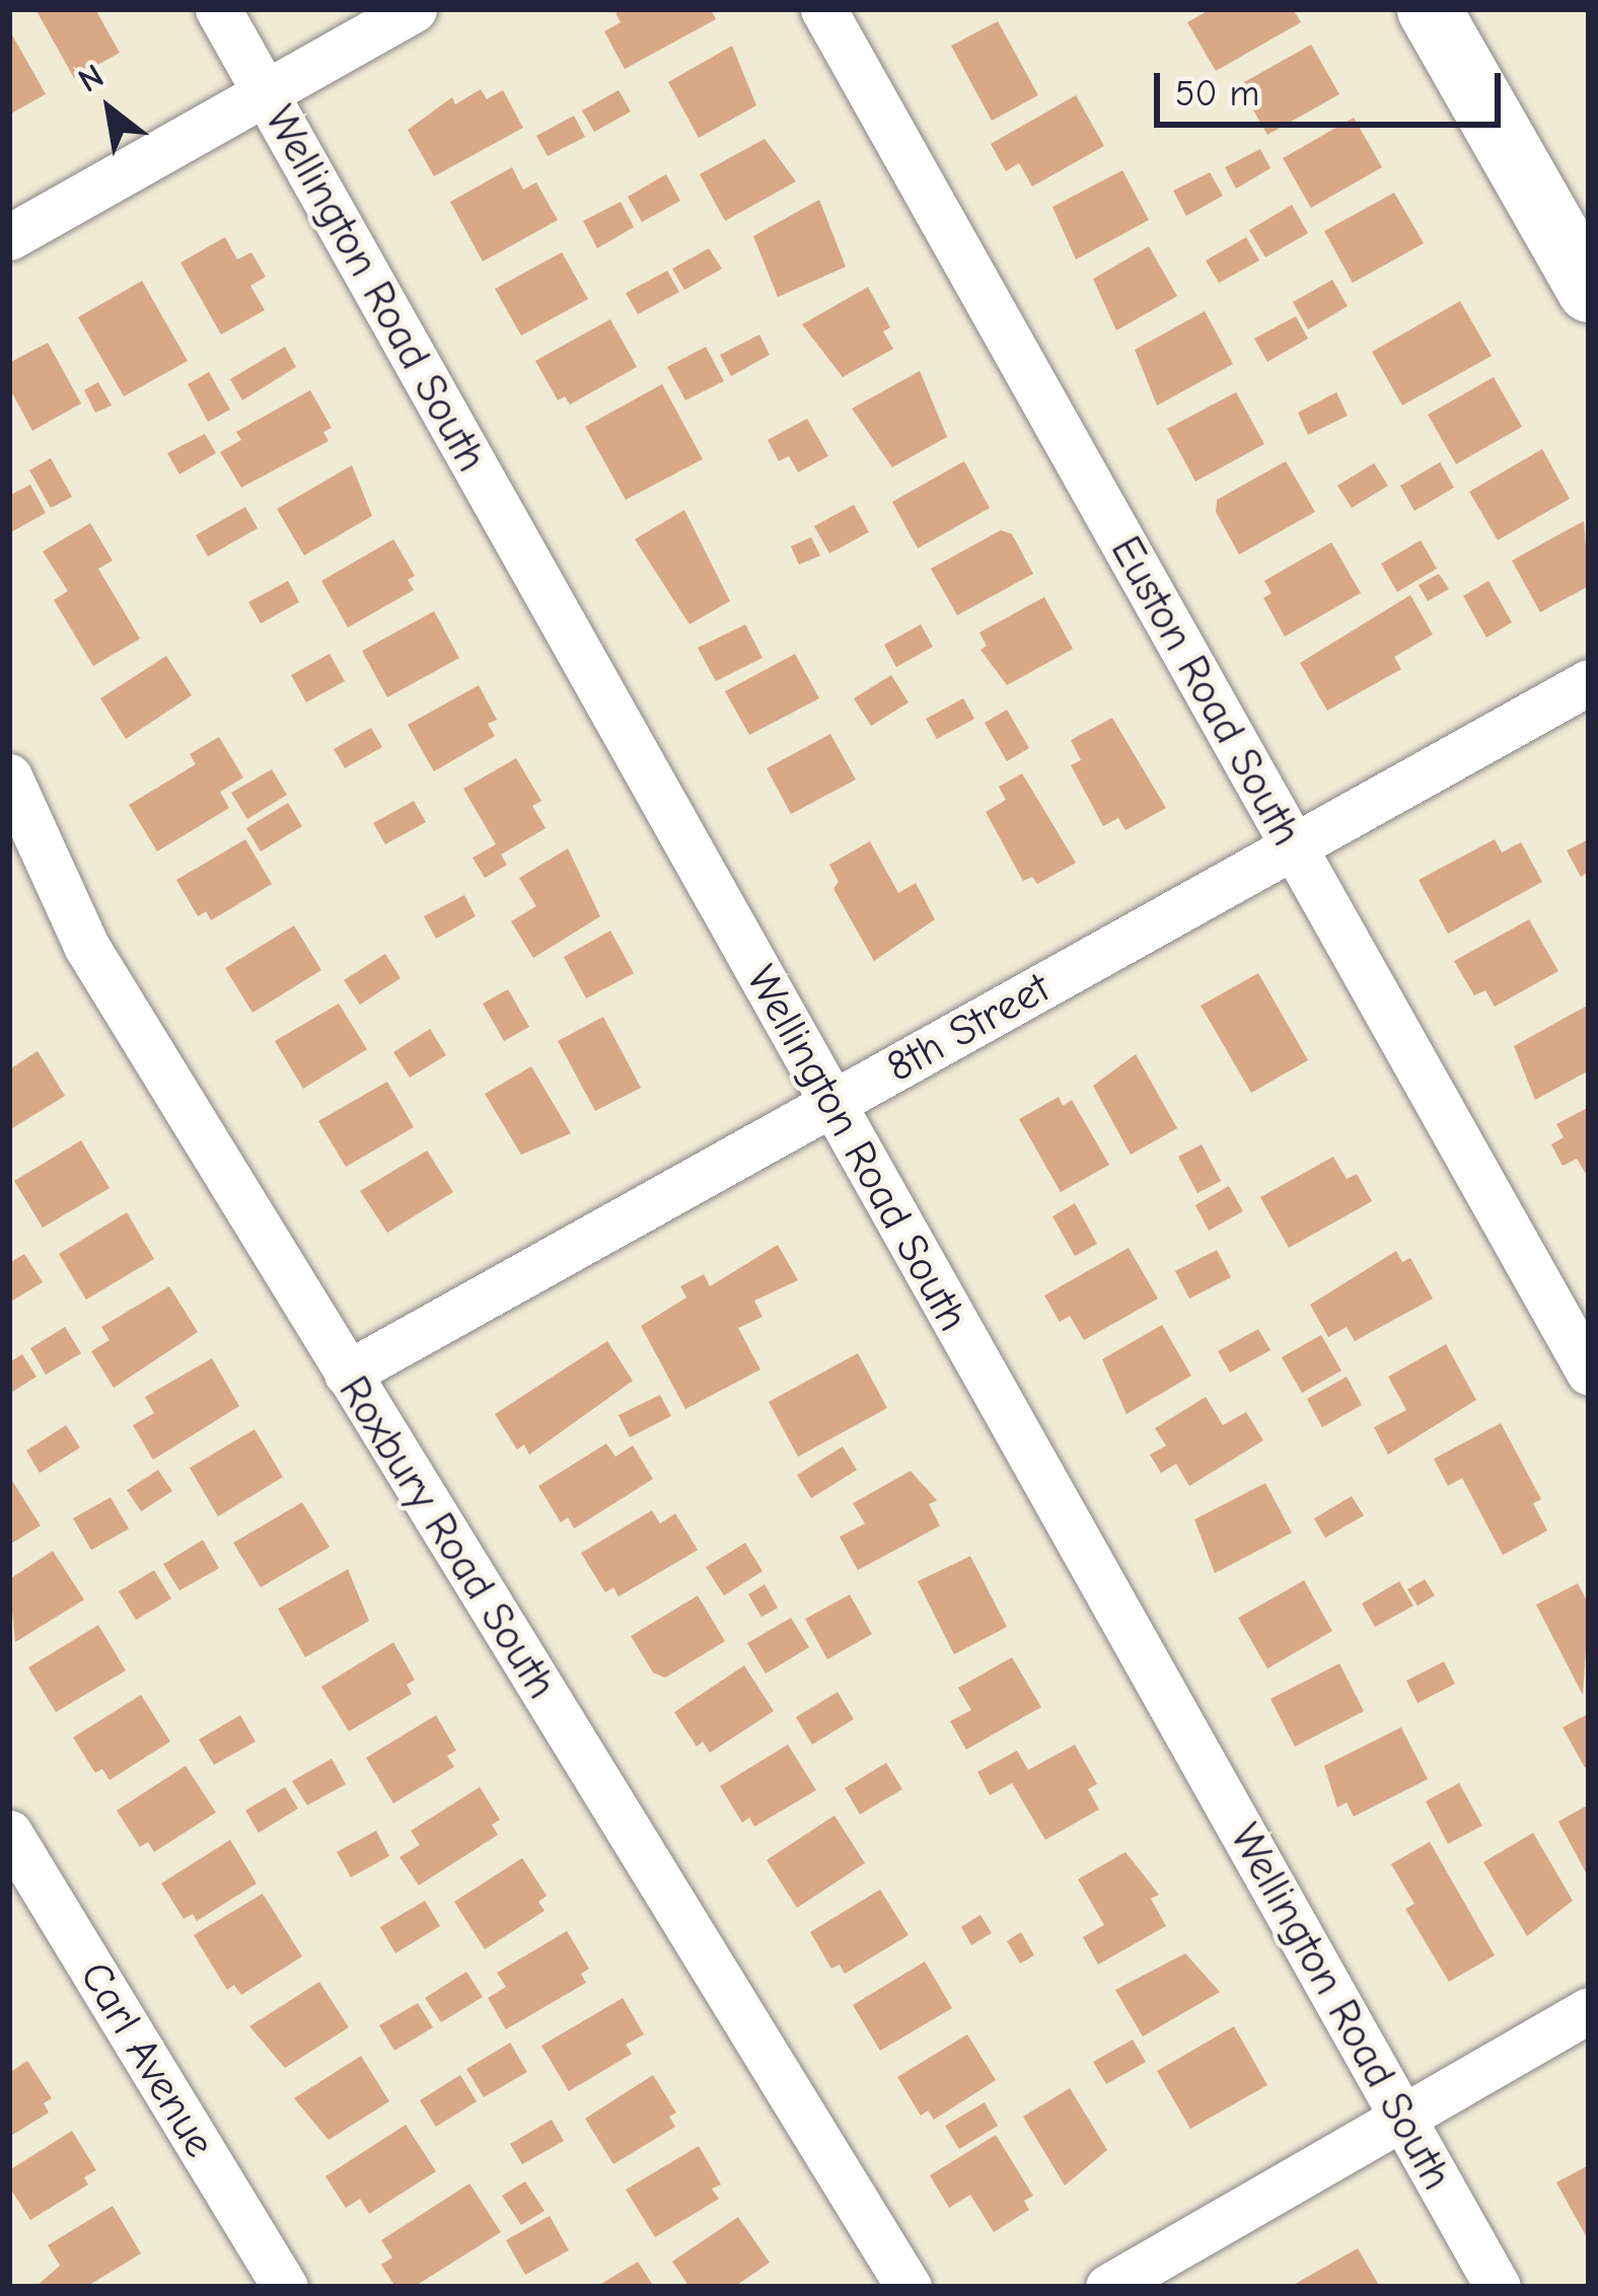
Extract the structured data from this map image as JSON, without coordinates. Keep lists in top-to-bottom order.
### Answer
{
  "streets": {
    "street": [
      "Wellington Road South",
      "Euston Road South",
      "8th Street",
      "Roxbury Road South",
      "Carl Avenue"
    ]
  },
  "crossings": [
    ["Wellington Road South", "8th Street"],
    ["Euston Road South", "8th Street"],
    ["8th Street", "Roxbury Road South"]
  ],
  "scale_bar": "50 m",
  "north": "top left"
}
